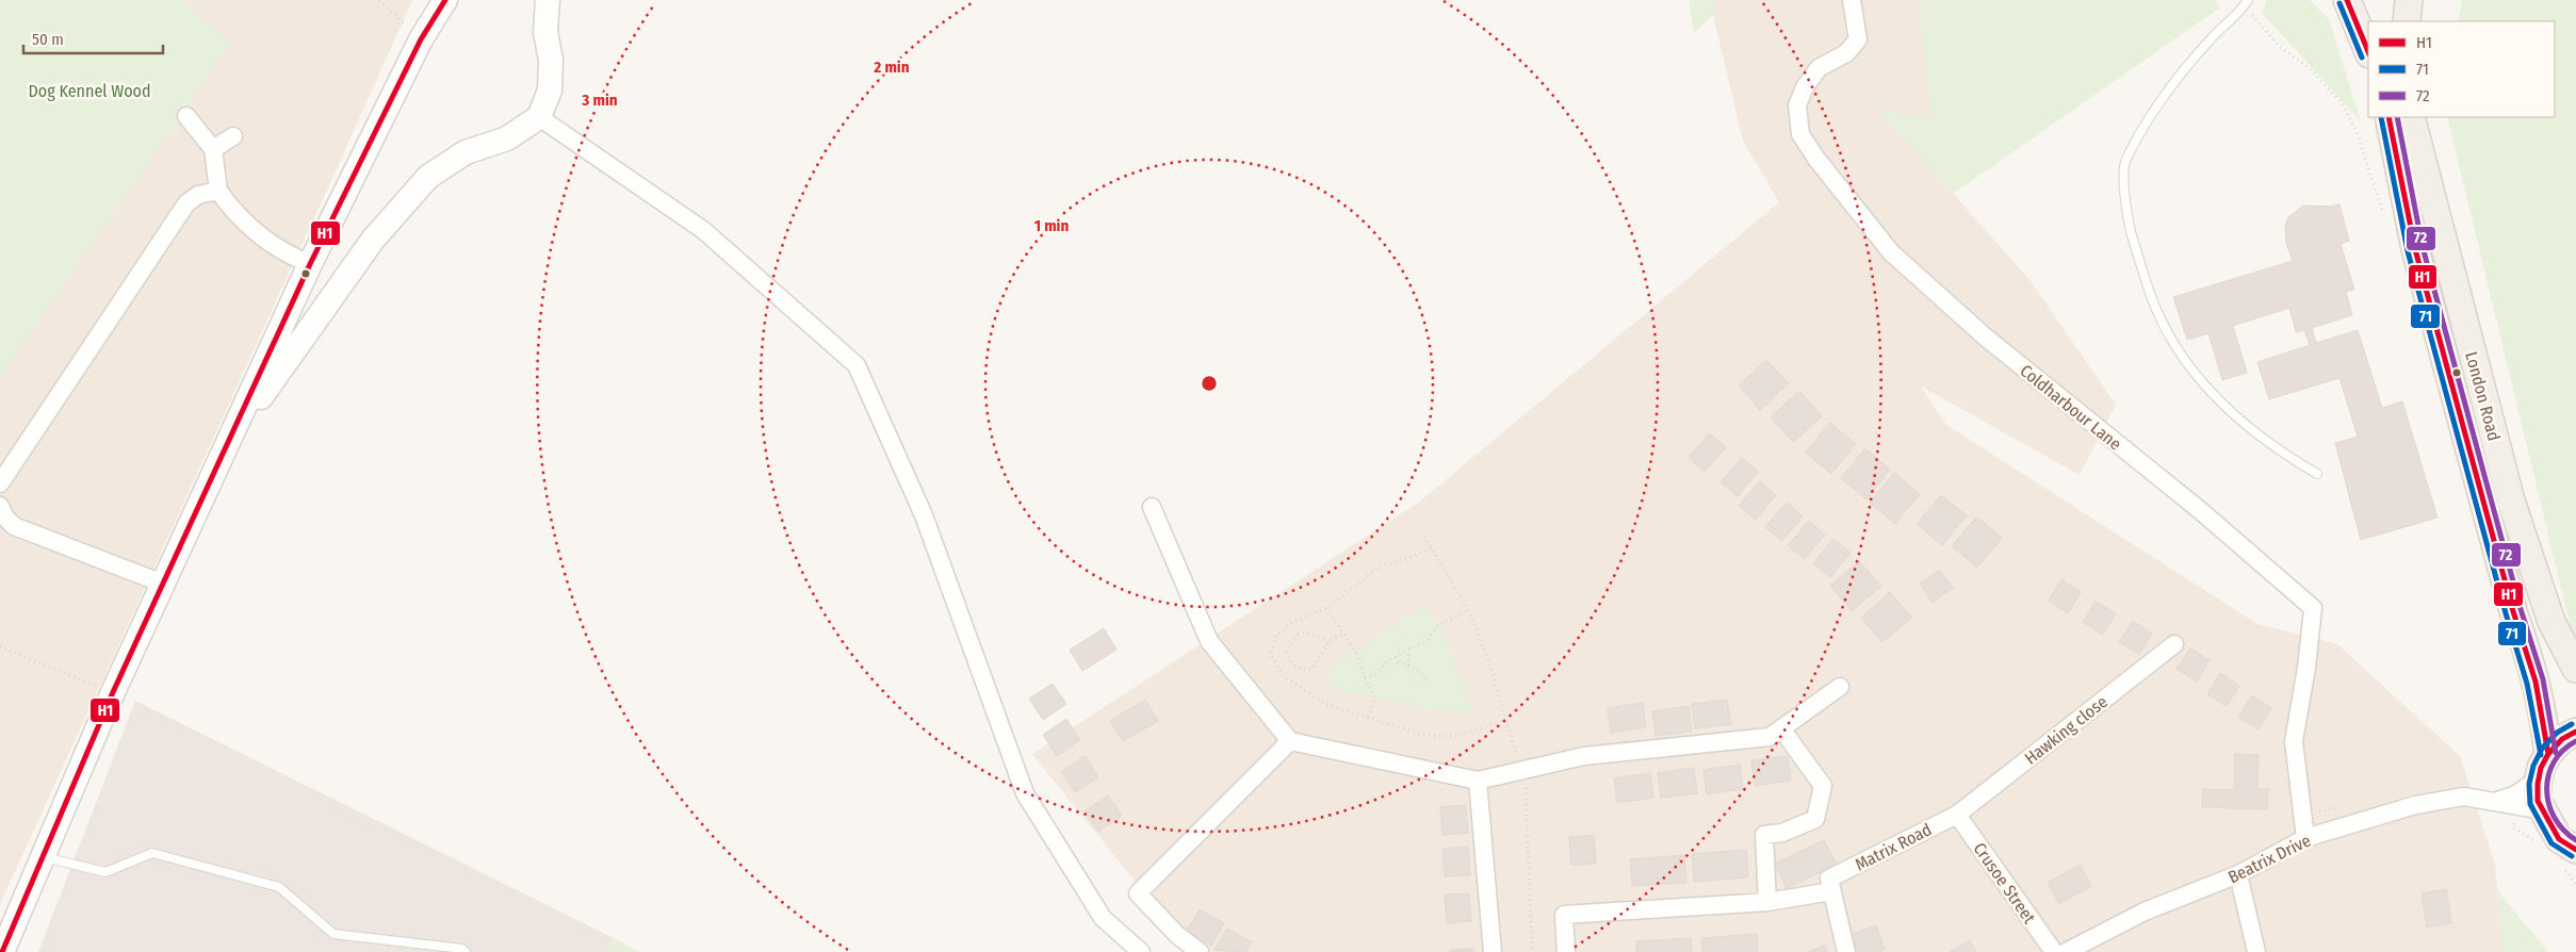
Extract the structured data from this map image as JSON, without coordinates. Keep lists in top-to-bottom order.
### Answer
{
  "streets": {
    "main road": ["London Road"],
    "street": [
      "Coldharbour Lane",
      "Hawking close",
      "Matrix Road",
      "Beatrix Drive",
      "Crusoe Street"
    ]
  },
  "crossings": [
    ["Coldharbour Lane", "Beatrix Drive"],
    ["Hawking close", "Matrix Road"],
    ["Hawking close", "Crusoe Street"],
    ["Matrix Road", "Crusoe Street"]
  ],
  "parks": ["Dog Kennel Wood"],
  "lines": ["transit line H1", "transit line 71", "transit line 72"],
  "legend": ["H1", "71", "72"],
  "scale_bar": "50 m",
  "rings": ["2 min", "3 min", "1 min"]
}
